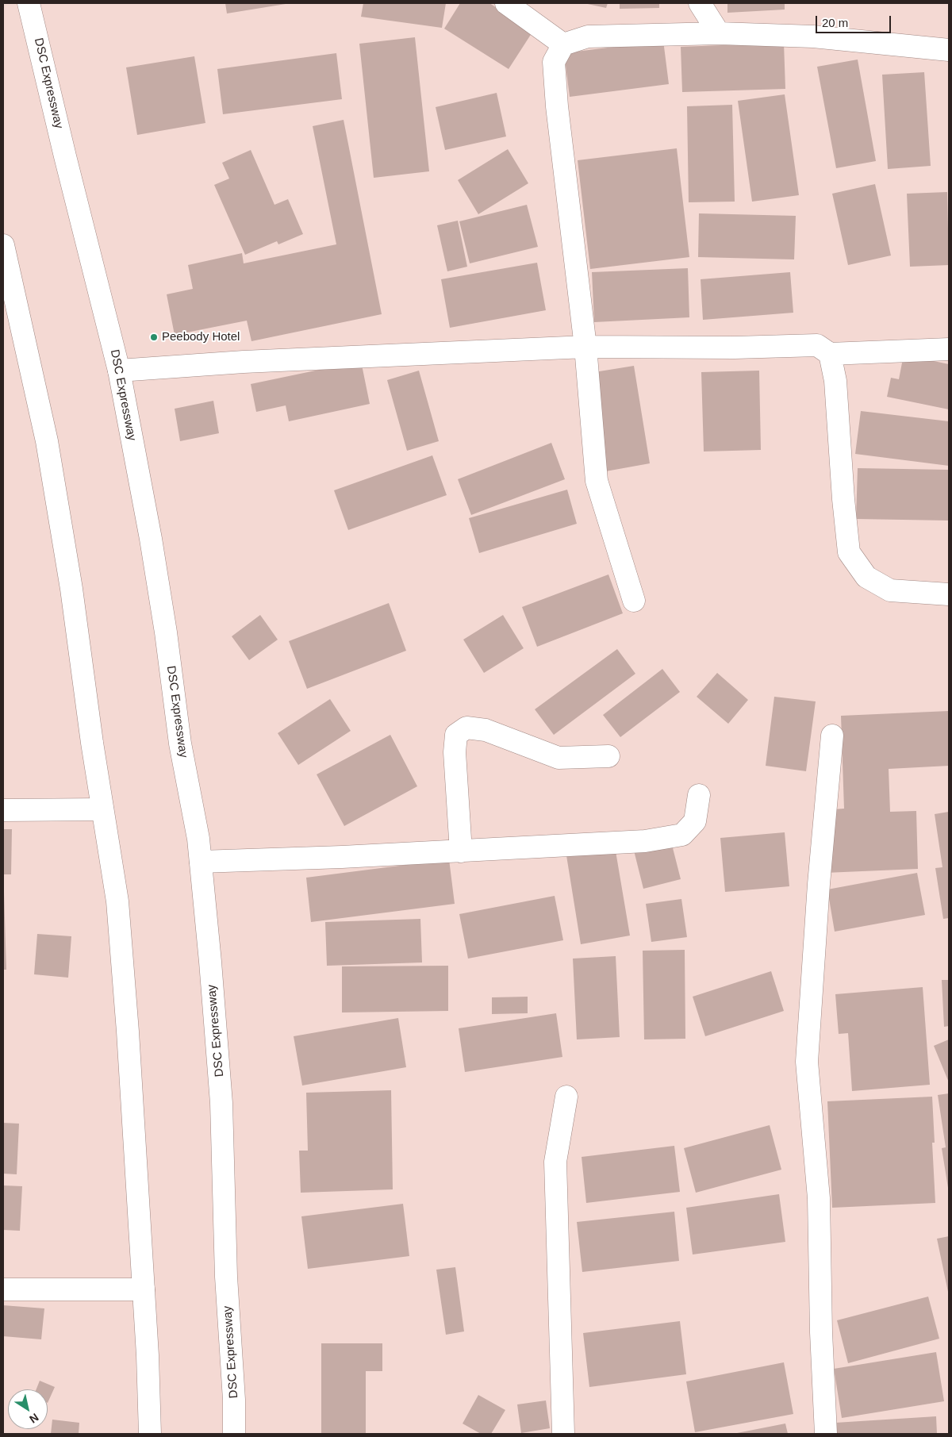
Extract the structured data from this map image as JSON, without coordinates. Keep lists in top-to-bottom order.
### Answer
{
  "streets": {
    "street": ["DSC Expressway"]
  },
  "places": ["Peebody Hotel"],
  "scale_bar": "20 m",
  "north": "bottom right"
}
